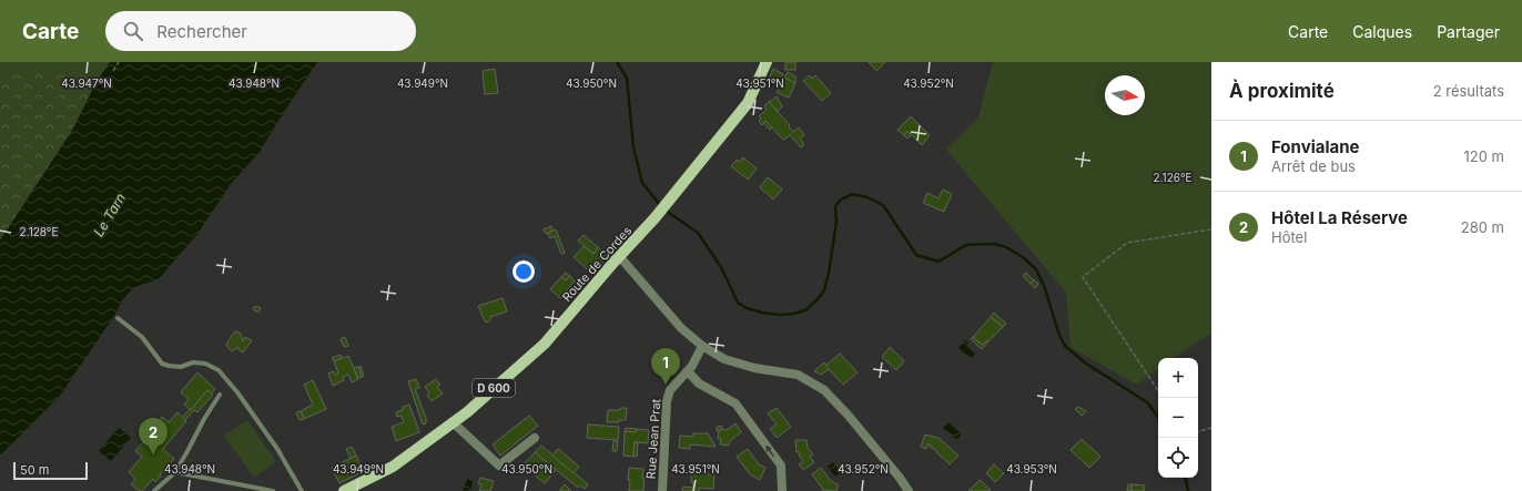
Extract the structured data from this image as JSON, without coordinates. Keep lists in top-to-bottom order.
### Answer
{
  "streets": {
    "main road": ["Route de Cordes", "D 600"],
    "street": ["Rue Jean Prat"]
  },
  "water": ["Le Tarn"],
  "scale_bar": "50 m",
  "north": "right",
  "page": {
    "header": "Carte",
    "search": "Rechercher",
    "nav": ["Carte", "Calques", "Partager"],
    "heading": ["À proximité", "2 résultats"],
    "list": [
      {
        "mark": "1",
        "name": "Fonvialane",
        "note": "Arrêt de bus",
        "value": "120 m"
      },
      {
        "mark": "2",
        "name": "Hôtel La Réserve",
        "note": "Hôtel",
        "value": "280 m"
      }
    ],
    "pins": ["1", "2"],
    "map_buttons": ["+", "−"],
    "scale": "50 m"
  },
  "coordinates": [
    "43.947°N",
    "43.948°N",
    "43.949°N",
    "43.950°N",
    "43.951°N",
    "43.952°N",
    "2.126°E",
    "2.128°E",
    "43.953°N"
  ]
}
